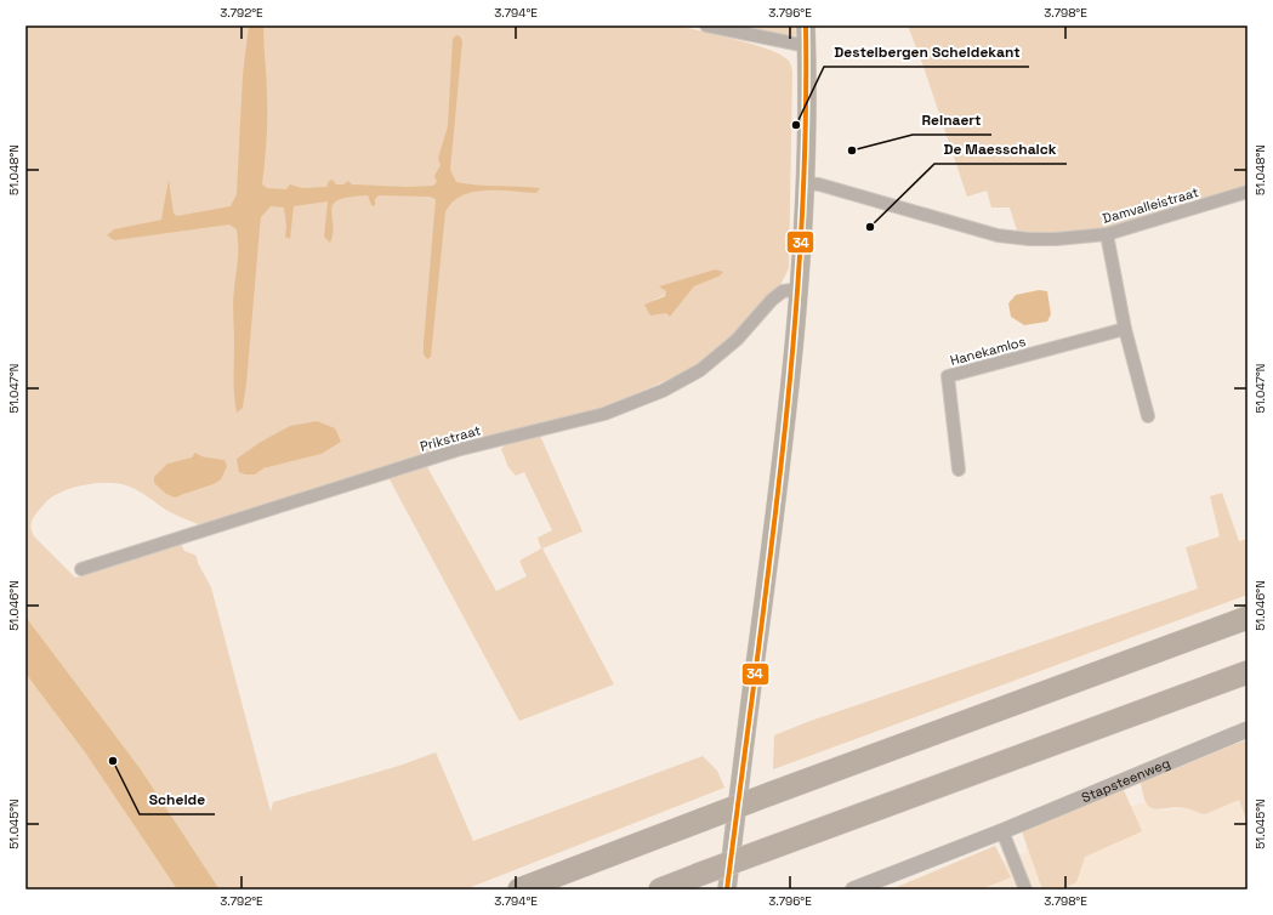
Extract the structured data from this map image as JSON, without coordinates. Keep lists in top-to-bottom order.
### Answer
{
  "streets": {
    "street": [
      "Damvalleistraat",
      "Hanekamlos",
      "Prikstraat",
      "Stapsteenweg"
    ]
  },
  "places": [
    "Destelbergen Scheldekant",
    "Reinaert",
    "De Maesschalck",
    "Schelde"
  ],
  "lines": ["transit line 34"],
  "coordinates": [
    "3.792°E",
    "3.794°E",
    "3.796°E",
    "3.798°E",
    "51.048°N",
    "51.047°N",
    "51.046°N",
    "51.045°N"
  ]
}
